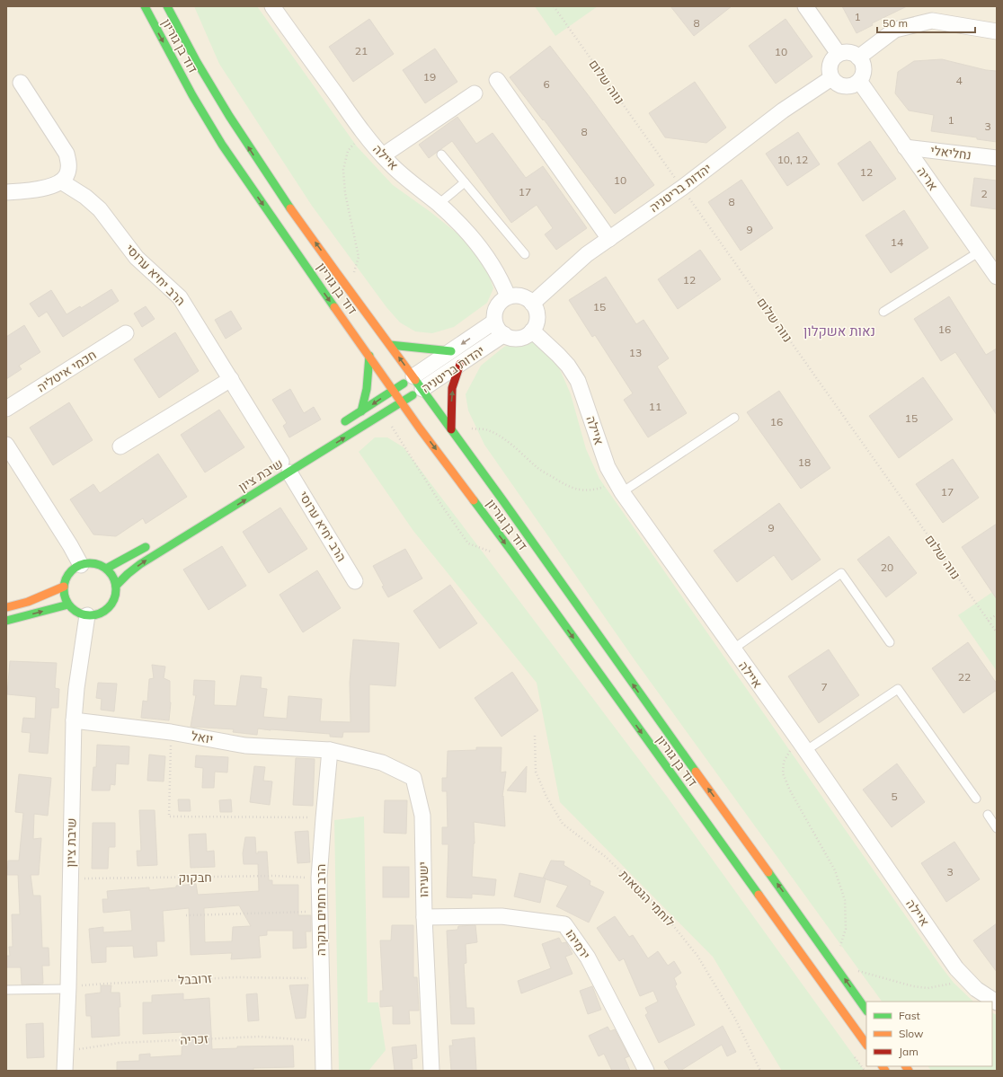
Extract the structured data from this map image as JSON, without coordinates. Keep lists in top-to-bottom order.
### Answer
{
  "streets": {
    "main road": ["דוד בן גוריון", "יהדות בריטניה", "שיבת ציון"],
    "street": [
      "נחליאלי",
      "איילה",
      "אריה",
      "הרב יחיא ערוסי",
      "חכמי איטליה",
      "יואל",
      "ישעיהו",
      "הרב רחמים בוקרה",
      "ירמיהו"
    ],
    "path": [
      "נווה שלום",
      "חבקוק",
      "לוחמי הגטאות",
      "זרובבל",
      "זכריה"
    ]
  },
  "crossings": [
    ["דוד בן גוריון", "יהדות בריטניה"],
    ["דוד בן גוריון", "שיבת ציון"],
    ["נווה שלום", "יהדות בריטניה"],
    ["נחליאלי", "אריה"],
    ["איילה", "יהדות בריטניה"],
    ["אריה", "יהדות בריטניה"],
    ["יהדות בריטניה", "שיבת ציון"],
    ["הרב יחיא ערוסי", "שיבת ציון"],
    ["שיבת ציון", "יואל"],
    ["שיבת ציון", "חבקוק"],
    ["שיבת ציון", "זרובבל"],
    ["שיבת ציון", "זכריה"],
    ["יואל", "ישעיהו"],
    ["יואל", "הרב רחמים בוקרה"],
    ["חבקוק", "הרב רחמים בוקרה"],
    ["ישעיהו", "הרב רחמים בוקרה"],
    ["ישעיהו", "ירמיהו"],
    ["הרב רחמים בוקרה", "זרובבל"],
    ["הרב רחמים בוקרה", "זכריה"]
  ],
  "one_way": ["שיבת ציון"],
  "districts": ["נאות אשקלון"],
  "house_numbers": [
    "1",
    "8",
    "21",
    "10",
    "19",
    "4",
    "6",
    "1",
    "3",
    "8",
    "10, 12",
    "12",
    "10",
    "17",
    "2",
    "8",
    "9",
    "14",
    "12",
    "15",
    "16",
    "13",
    "11",
    "15",
    "16",
    "18",
    "17",
    "9",
    "20",
    "22",
    "7",
    "5",
    "3"
  ],
  "legend": ["Fast", "Slow", "Jam"],
  "scale_bar": "50 m"
}
